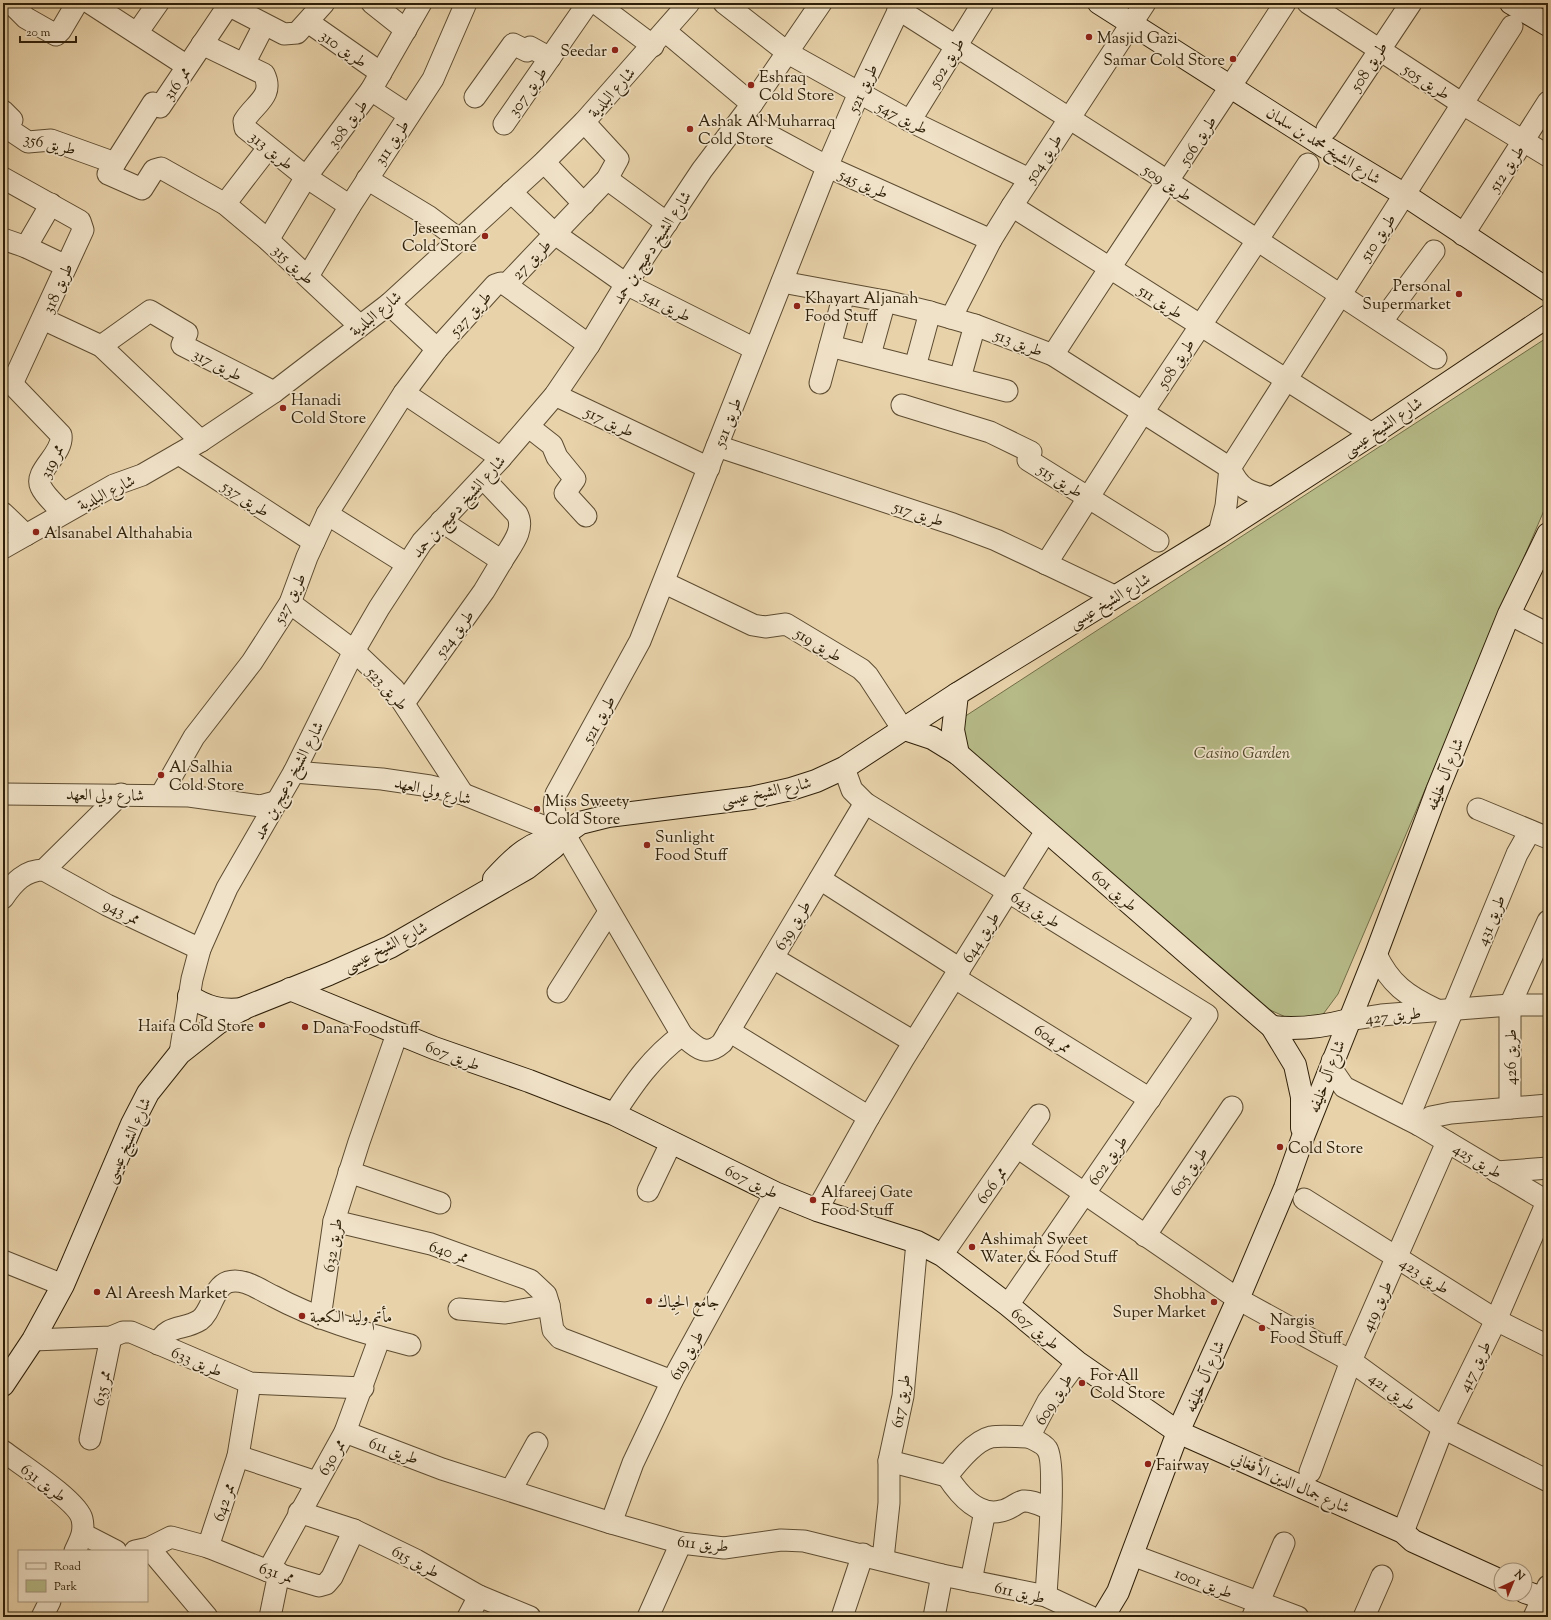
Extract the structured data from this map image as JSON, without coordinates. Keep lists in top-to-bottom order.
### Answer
{
  "streets": {
    "street": [
      "طريق 310",
      "طريق 502",
      "طريق 508",
      "طريق 505",
      "ممر 316",
      "طريق 521",
      "طريق 307",
      "شارع البلدية",
      "طريق 547",
      "طريق 308",
      "طريق 506",
      "طريق 311",
      "طريق 356",
      "شارع الشيخ محمد بن سلمان",
      "طريق 313",
      "طريق 504",
      "طريق 512",
      "طريق 509",
      "طريق 545",
      "طريق 510",
      "شارع الشيخ دعيج بن حمد",
      "طريق 27",
      "طريق 315",
      "طريق 318",
      "طريق 511",
      "طريق 541",
      "طريق 527",
      "طريق 513",
      "طريق 317",
      "طريق 517",
      "شارع الشيخ عيسى",
      "ممر 319",
      "طريق 515",
      "طريق 537",
      "طريق 524",
      "طريق 519",
      "طريق 523",
      "شارع آل خليفه",
      "شارع ولي العهد",
      "طريق 601",
      "طريق 643",
      "ممر 943",
      "طريق 431",
      "طريق 639",
      "طريق 644",
      "طريق 427",
      "ممر 604",
      "طريق 607",
      "طريق 426",
      "طريق 602",
      "طريق 425",
      "طريق 605",
      "ممر 606",
      "طريق 632",
      "ممر 640",
      "طريق 423",
      "طريق 419",
      "طريق 619",
      "طريق 633",
      "طريق 417",
      "ممر 635",
      "طريق 421",
      "طريق 609",
      "طريق 617",
      "طريق 611",
      "ممر 630",
      "طريق 631",
      "شارع جمال الدين الأفغاني",
      "ممر 642",
      "طريق 615",
      "ممر 631",
      "طريق 1001"
    ]
  },
  "crossings": [
    ["طريق 310", "ممر 316"],
    ["طريق 310", "طريق 308"],
    ["طريق 310", "طريق 311"],
    ["طريق 502", "طريق 547"],
    ["طريق 502", "طريق 509"],
    ["طريق 508", "طريق 505"],
    ["طريق 508", "طريق 509"],
    ["طريق 508", "طريق 511"],
    ["طريق 508", "طريق 513"],
    ["طريق 508", "طريق 517"],
    ["طريق 508", "طريق 515"],
    ["طريق 505", "طريق 512"],
    ["طريق 505", "طريق 510"],
    ["ممر 316", "طريق 356"],
    ["ممر 316", "طريق 313"],
    ["ممر 316", "طريق 315"],
    ["طريق 521", "طريق 547"],
    ["طريق 521", "طريق 509"],
    ["طريق 521", "طريق 545"],
    ["طريق 521", "طريق 541"],
    ["طريق 521", "طريق 513"],
    ["طريق 521", "طريق 517"],
    ["طريق 521", "شارع الشيخ عيسى"],
    ["طريق 521", "طريق 519"],
    ["طريق 521", "شارع ولي العهد"],
    ["طريق 521", "طريق 639"],
    ["شارع البلدية", "طريق 545"],
    ["شارع البلدية", "طريق 315"],
    ["شارع البلدية", "طريق 541"],
    ["شارع البلدية", "طريق 317"],
    ["شارع البلدية", "ممر 319"],
    ["شارع البلدية", "طريق 537"],
    ["طريق 547", "طريق 504"],
    ["طريق 547", "شارع الشيخ دعيج بن حمد"],
    ["طريق 308", "طريق 313"],
    ["طريق 308", "طريق 315"],
    ["طريق 506", "شارع الشيخ محمد بن سلمان"],
    ["طريق 506", "طريق 509"],
    ["طريق 506", "طريق 511"],
    ["طريق 506", "طريق 513"],
    ["طريق 311", "طريق 313"],
    ["طريق 311", "طريق 315"],
    ["طريق 356", "طريق 315"],
    ["شارع الشيخ محمد بن سلمان", "طريق 504"],
    ["شارع الشيخ محمد بن سلمان", "طريق 512"],
    ["شارع الشيخ محمد بن سلمان", "طريق 510"],
    ["طريق 504", "طريق 509"],
    ["طريق 504", "طريق 545"],
    ["طريق 504", "طريق 511"],
    ["طريق 504", "طريق 513"],
    ["طريق 509", "طريق 510"],
    ["طريق 545", "شارع الشيخ دعيج بن حمد"],
    ["طريق 510", "طريق 511"],
    ["طريق 510", "طريق 513"],
    ["شارع الشيخ دعيج بن حمد", "طريق 541"],
    ["شارع الشيخ دعيج بن حمد", "طريق 527"],
    ["شارع الشيخ دعيج بن حمد", "طريق 517"],
    ["شارع الشيخ دعيج بن حمد", "شارع الشيخ عيسى"],
    ["شارع الشيخ دعيج بن حمد", "طريق 524"],
    ["شارع الشيخ دعيج بن حمد", "طريق 523"],
    ["شارع الشيخ دعيج بن حمد", "شارع ولي العهد"],
    ["شارع الشيخ دعيج بن حمد", "ممر 943"],
    ["طريق 27", "طريق 541"],
    ["طريق 27", "طريق 527"],
    ["طريق 318", "ممر 319"],
    ["طريق 511", "شارع الشيخ عيسى"],
    ["طريق 527", "طريق 537"],
    ["طريق 527", "طريق 523"],
    ["طريق 527", "شارع ولي العهد"],
    ["طريق 513", "شارع الشيخ عيسى"],
    ["طريق 517", "شارع الشيخ عيسى"],
    ["شارع الشيخ عيسى", "طريق 519"],
    ["شارع الشيخ عيسى", "شارع ولي العهد"],
    ["شارع الشيخ عيسى", "طريق 601"],
    ["شارع الشيخ عيسى", "طريق 639"],
    ["شارع الشيخ عيسى", "طريق 607"],
    ["شارع الشيخ عيسى", "طريق 633"],
    ["طريق 524", "طريق 523"],
    ["طريق 519", "طريق 601"],
    ["طريق 523", "شارع ولي العهد"],
    ["شارع آل خليفه", "طريق 601"],
    ["شارع آل خليفه", "طريق 427"],
    ["شارع آل خليفه", "طريق 607"],
    ["شارع آل خليفه", "طريق 425"],
    ["شارع آل خليفه", "طريق 421"],
    ["شارع آل خليفه", "شارع جمال الدين الأفغاني"],
    ["شارع آل خليفه", "طريق 1001"],
    ["شارع ولي العهد", "طريق 639"],
    ["طريق 601", "طريق 644"],
    ["طريق 643", "طريق 639"],
    ["طريق 643", "طريق 644"],
    ["طريق 643", "طريق 602"],
    ["طريق 431", "طريق 427"],
    ["طريق 639", "ممر 604"],
    ["طريق 644", "ممر 604"],
    ["طريق 644", "طريق 607"],
    ["طريق 427", "طريق 426"],
    ["ممر 604", "طريق 602"],
    ["طريق 607", "طريق 602"],
    ["طريق 607", "ممر 606"],
    ["طريق 607", "طريق 632"],
    ["طريق 607", "طريق 619"],
    ["طريق 607", "طريق 609"],
    ["طريق 607", "طريق 617"],
    ["طريق 607", "شارع جمال الدين الأفغاني"],
    ["طريق 426", "طريق 425"],
    ["طريق 425", "طريق 419"],
    ["طريق 425", "طريق 417"],
    ["طريق 632", "ممر 640"],
    ["ممر 640", "طريق 619"],
    ["طريق 423", "طريق 419"],
    ["طريق 423", "طريق 417"],
    ["طريق 419", "طريق 421"],
    ["طريق 619", "طريق 611"],
    ["طريق 633", "ممر 635"],
    ["طريق 633", "ممر 630"],
    ["طريق 633", "ممر 642"],
    ["طريق 417", "طريق 421"],
    ["طريق 417", "شارع جمال الدين الأفغاني"],
    ["طريق 609", "طريق 611"],
    ["طريق 617", "طريق 611"],
    ["طريق 611", "ممر 630"],
    ["ممر 630", "طريق 615"],
    ["ممر 630", "ممر 631"],
    ["ممر 642", "ممر 631"],
    ["طريق 615", "ممر 631"]
  ],
  "parks": ["Casino Garden"],
  "places": [
    "Masjid Gazi",
    "Seedar",
    "Samar Cold Store",
    "Eshraq Cold Store",
    "Ashak Al Muharraq Cold Store",
    "Jeseeman Cold Store",
    "Personal Supermarket",
    "Khayart Aljanah Food Stuff",
    "Hanadi Cold Store",
    "Alsanabel Althahabia",
    "Al Salhia Cold Store",
    "Miss Sweety Cold Store",
    "Sunlight Food Stuff",
    "Haifa Cold Store",
    "Dana Foodstuff",
    "Cold Store",
    "Alfareej Gate Food Stuff",
    "Ashimah Sweet Water & Food Stuff",
    "Al Areesh Market",
    "جامع الحِياك",
    "Shobha Super Market",
    "مأتم وليد الكعبة",
    "Nargis Food Stuff",
    "For All Cold Store",
    "Fairway"
  ],
  "legend": ["Road", "Park"],
  "scale_bar": "20 m",
  "north": "top right"
}
